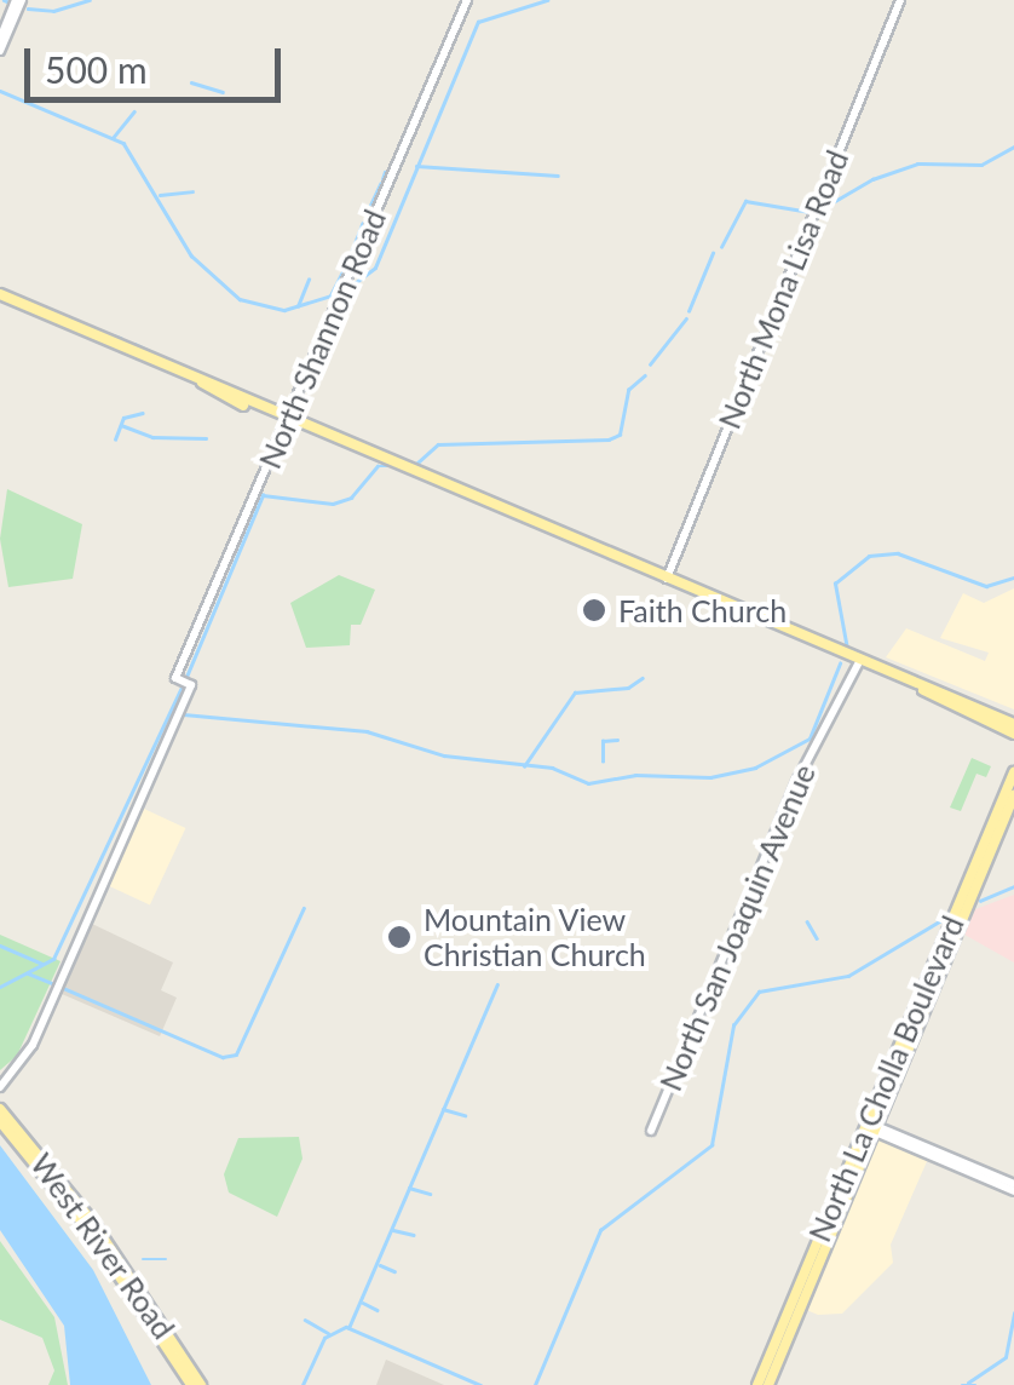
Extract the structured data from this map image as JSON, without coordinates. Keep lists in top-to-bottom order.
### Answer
{
  "streets": {
    "main road": ["North La Cholla Boulevard", "West River Road"],
    "street": ["North Mona Lisa Road", "North Shannon Road", "North San Joaquin Avenue"]
  },
  "places": ["Faith Church", "Mountain View Christian Church"],
  "scale_bar": "500 m"
}
